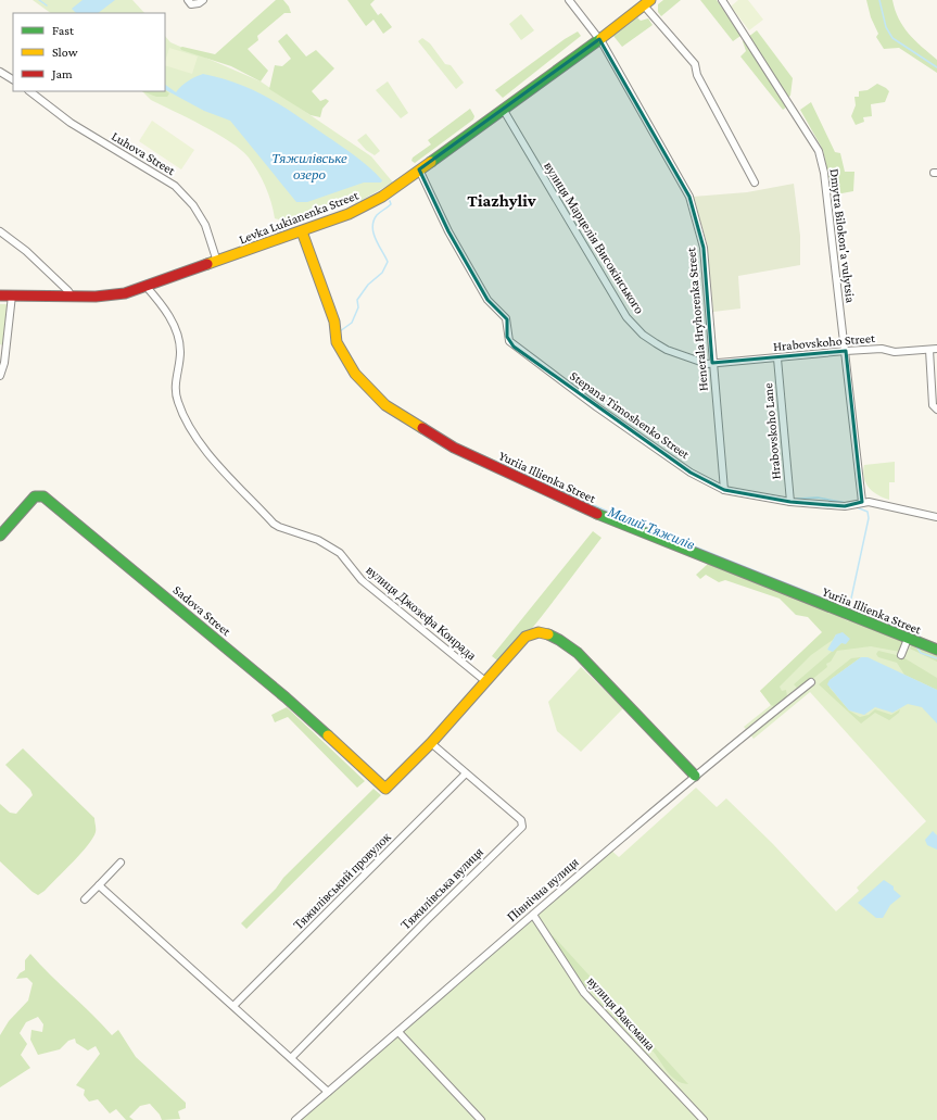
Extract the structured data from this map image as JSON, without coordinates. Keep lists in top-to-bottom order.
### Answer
{
  "streets": {
    "street": [
      "Luhova Street",
      "Levka Lukianenka Street",
      "Dmytra Bilokon'a vulytsia",
      "вулиця Марцелія Високінського",
      "Henerala Hryhorenka Street",
      "Hrabovskoho Street",
      "Stepana Timoshenko Street",
      "Hrabovskoho Lane",
      "Yuriia Illienka Street",
      "Sadova Street",
      "вулиця Джозефа Конрада",
      "Тяжилівський провулок",
      "Тяжилівська вулиця",
      "Північна вулиця",
      "вулиця Ваксмана"
    ]
  },
  "crossings": [
    ["Luhova Street", "Levka Lukianenka Street"],
    ["Levka Lukianenka Street", "вулиця Марцелія Високінського"],
    ["Levka Lukianenka Street", "Henerala Hryhorenka Street"],
    ["Levka Lukianenka Street", "Stepana Timoshenko Street"],
    ["Levka Lukianenka Street", "Yuriia Illienka Street"],
    ["Levka Lukianenka Street", "вулиця Джозефа Конрада"],
    ["Dmytra Bilokon'a vulytsia", "Hrabovskoho Street"],
    ["Dmytra Bilokon'a vulytsia", "Stepana Timoshenko Street"],
    ["вулиця Марцелія Високінського", "Henerala Hryhorenka Street"],
    ["вулиця Марцелія Високінського", "Hrabovskoho Street"],
    ["Henerala Hryhorenka Street", "Hrabovskoho Street"],
    ["Henerala Hryhorenka Street", "Stepana Timoshenko Street"],
    ["Hrabovskoho Street", "Hrabovskoho Lane"],
    ["Stepana Timoshenko Street", "Hrabovskoho Lane"],
    ["Sadova Street", "Тяжилівська вулиця"],
    ["Тяжилівський провулок", "Тяжилівська вулиця"],
    ["Північна вулиця", "вулиця Ваксмана"]
  ],
  "districts": ["Tiazhyliv"],
  "water": ["Тяжилівське озеро", "Малий Тяжилів"],
  "legend": ["Fast", "Slow", "Jam"]
}
